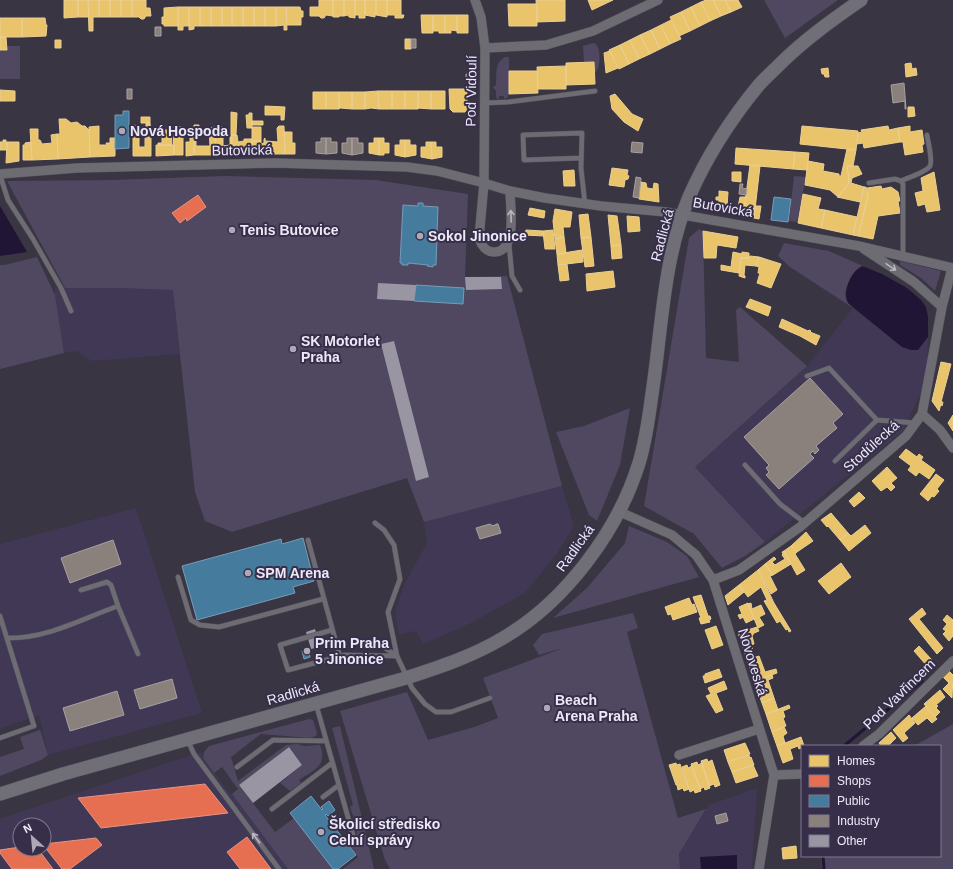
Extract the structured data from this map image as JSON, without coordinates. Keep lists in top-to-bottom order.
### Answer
{
  "streets": {
    "main road": ["Radlická"],
    "street": [
      "Pod Vidoulí",
      "Butovická",
      "Stodůlecká",
      "Novoveská",
      "Pod Vavřincem"
    ]
  },
  "crossings": [
    ["Pod Vidoulí", "Butovická"],
    ["Butovická", "Radlická"],
    ["Butovická", "Stodůlecká"],
    ["Radlická", "Novoveská"],
    ["Stodůlecká", "Novoveská"]
  ],
  "places": [
    "Nová Hospoda",
    "Tenis Butovice",
    "Sokol Jinonice",
    "SK Motorlet Praha",
    "SPM Arena",
    "Prim Praha 5 Jinonice",
    "Beach Arena Praha",
    "Školicí středisko Celní správy"
  ],
  "legend": [
    "Homes",
    "Shops",
    "Public",
    "Industry",
    "Other"
  ],
  "north": "top left"
}
